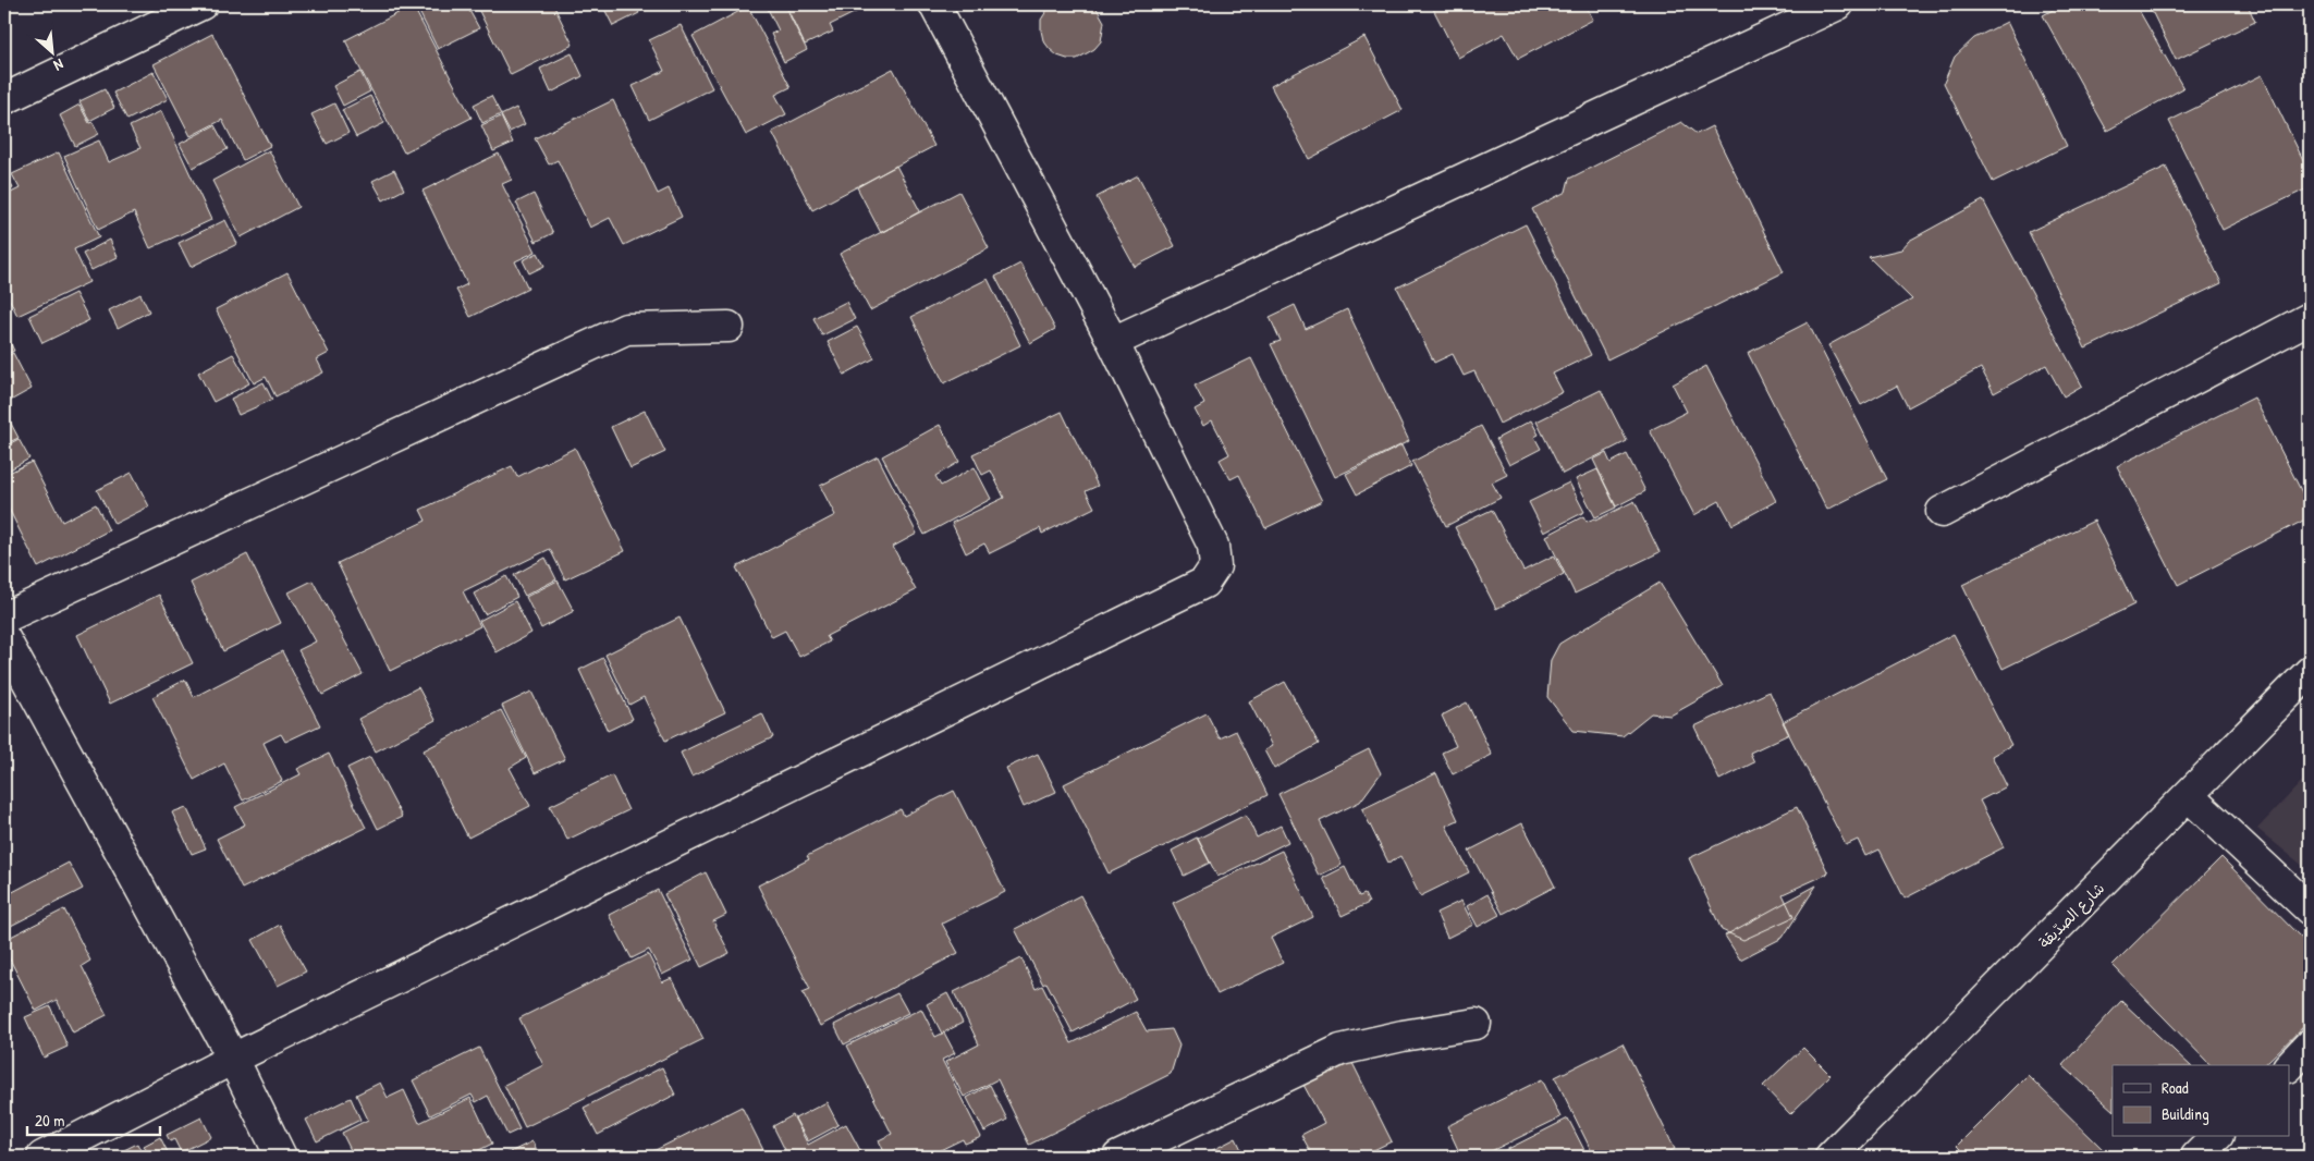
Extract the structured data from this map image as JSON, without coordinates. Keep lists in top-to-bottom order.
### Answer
{
  "streets": {
    "street": ["شارع الصدّيقة"]
  },
  "legend": ["Road", "Building"],
  "scale_bar": "20 m",
  "north": "bottom right"
}
